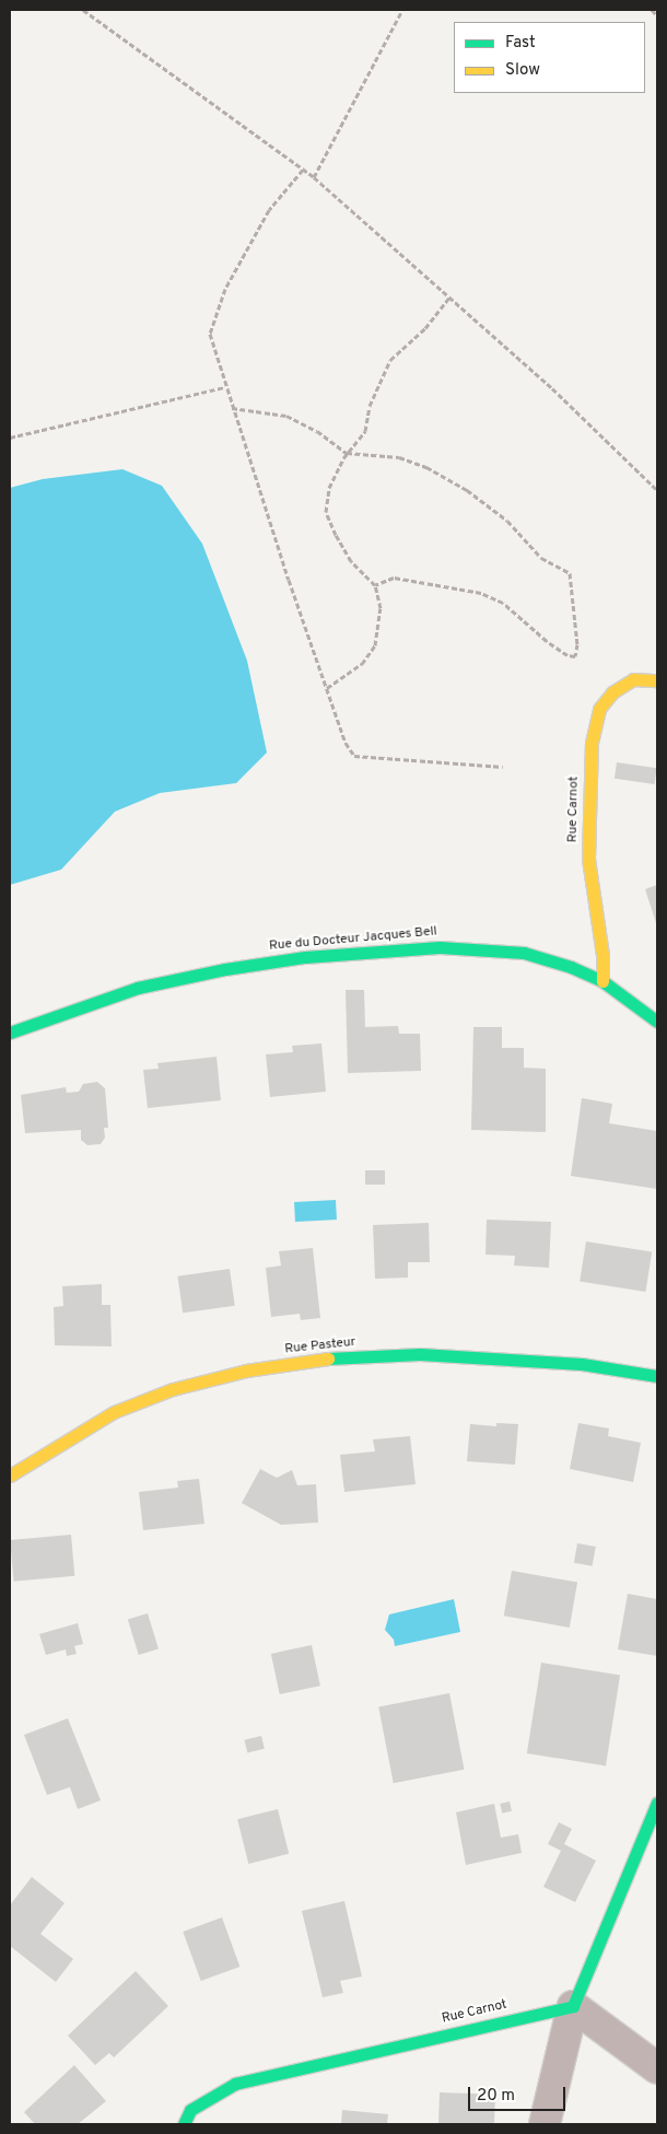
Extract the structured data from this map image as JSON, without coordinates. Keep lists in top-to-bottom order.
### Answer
{
  "streets": {
    "street": ["Rue Carnot", "Rue du Docteur Jacques Bell", "Rue Pasteur"]
  },
  "crossings": [
    ["Rue Carnot", "Rue du Docteur Jacques Bell"]
  ],
  "legend": ["Fast", "Slow"],
  "scale_bar": "20 m"
}
